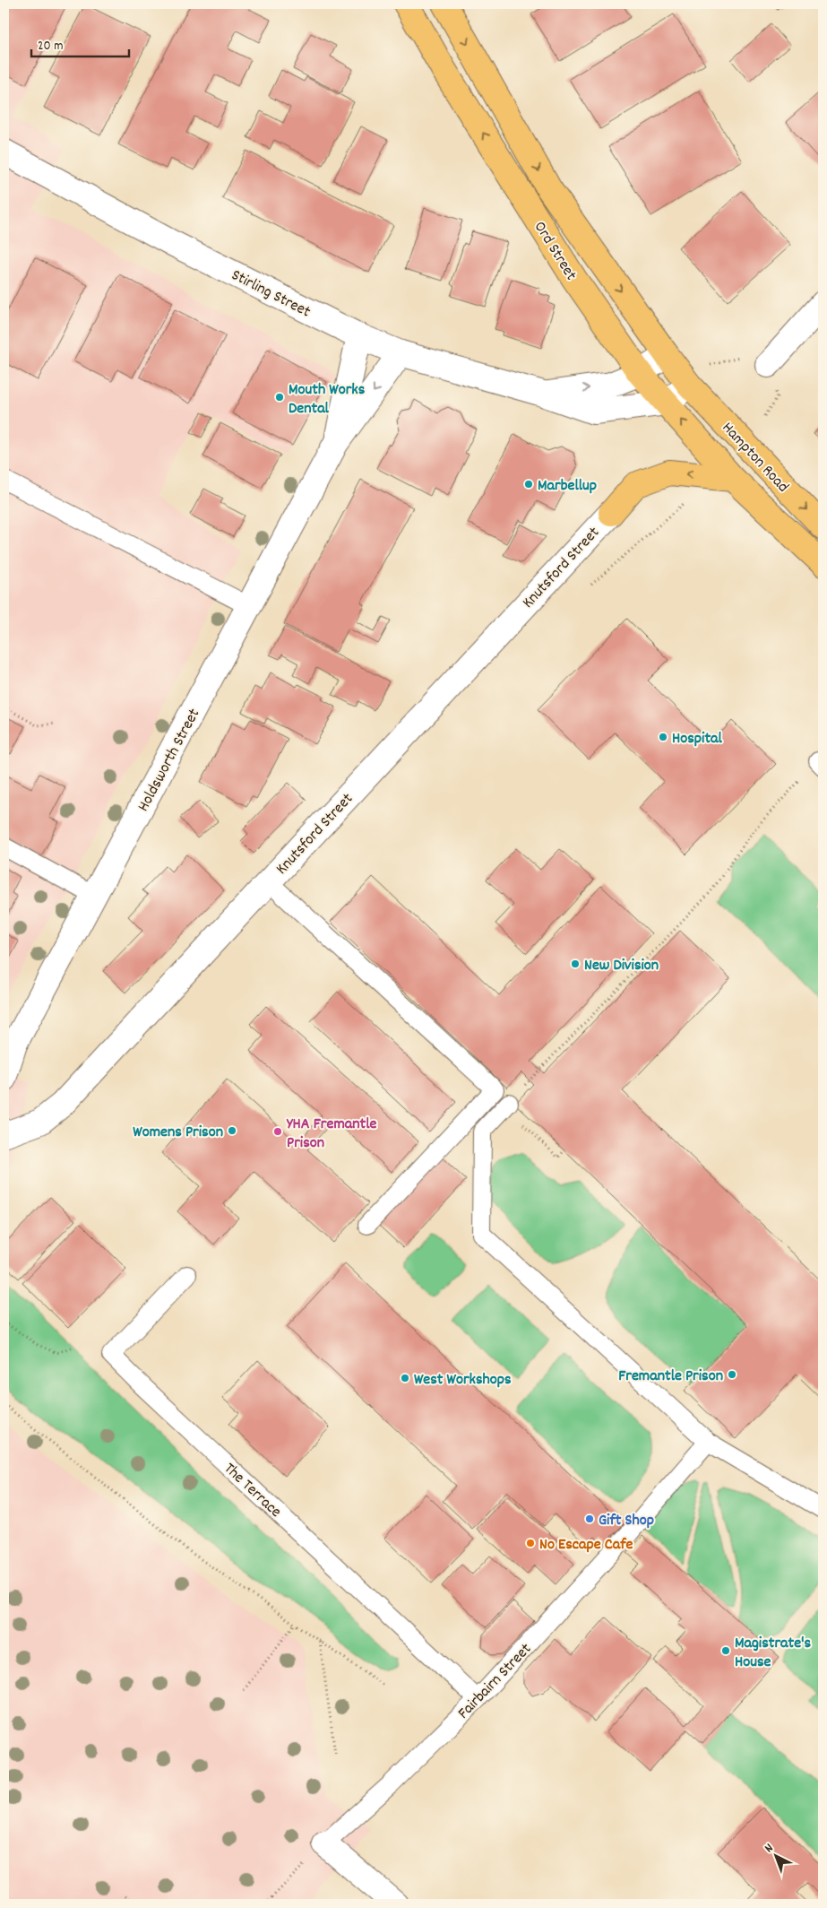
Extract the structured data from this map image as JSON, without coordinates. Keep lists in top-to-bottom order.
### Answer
{
  "streets": {
    "main road": ["Ord Street", "Hampton Road"],
    "street": ["Stirling Street", "Knutsford Street", "Holdsworth Street"],
    "lane": ["The Terrace", "Fairbairn Street"]
  },
  "crossings": [
    ["Ord Street", "Stirling Street"],
    ["Ord Street", "Hampton Road"],
    ["Stirling Street", "Holdsworth Street"],
    ["The Terrace", "Fairbairn Street"]
  ],
  "places": [
    "Mouth Works Dental",
    "Marbellup",
    "Hospital",
    "New Division",
    "Womens Prison",
    "YHA Fremantle Prison",
    "Fremantle Prison",
    "West Workshops",
    "Gift Shop",
    "No Escape Cafe",
    "Magistrate's House"
  ],
  "scale_bar": "20 m",
  "north": "top left"
}
